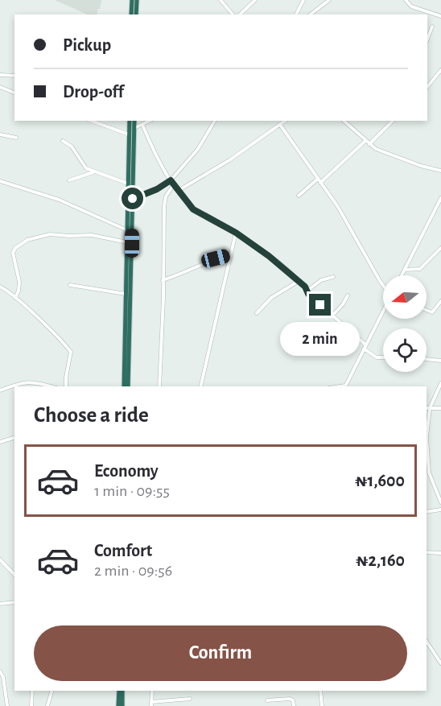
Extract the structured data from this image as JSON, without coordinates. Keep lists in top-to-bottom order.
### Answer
{
  "north": "left",
  "page": {
    "banner": ["Pickup", "Drop-off"],
    "bubble": "2 min",
    "heading": "Choose a ride",
    "list": [
      {
        "name": "Economy",
        "note": "1 min · 09:55",
        "value": "₦1,600"
      },
      {
        "name": "Comfort",
        "note": "2 min · 09:56",
        "value": "₦2,160"
      }
    ],
    "buttons": "Confirm"
  }
}
